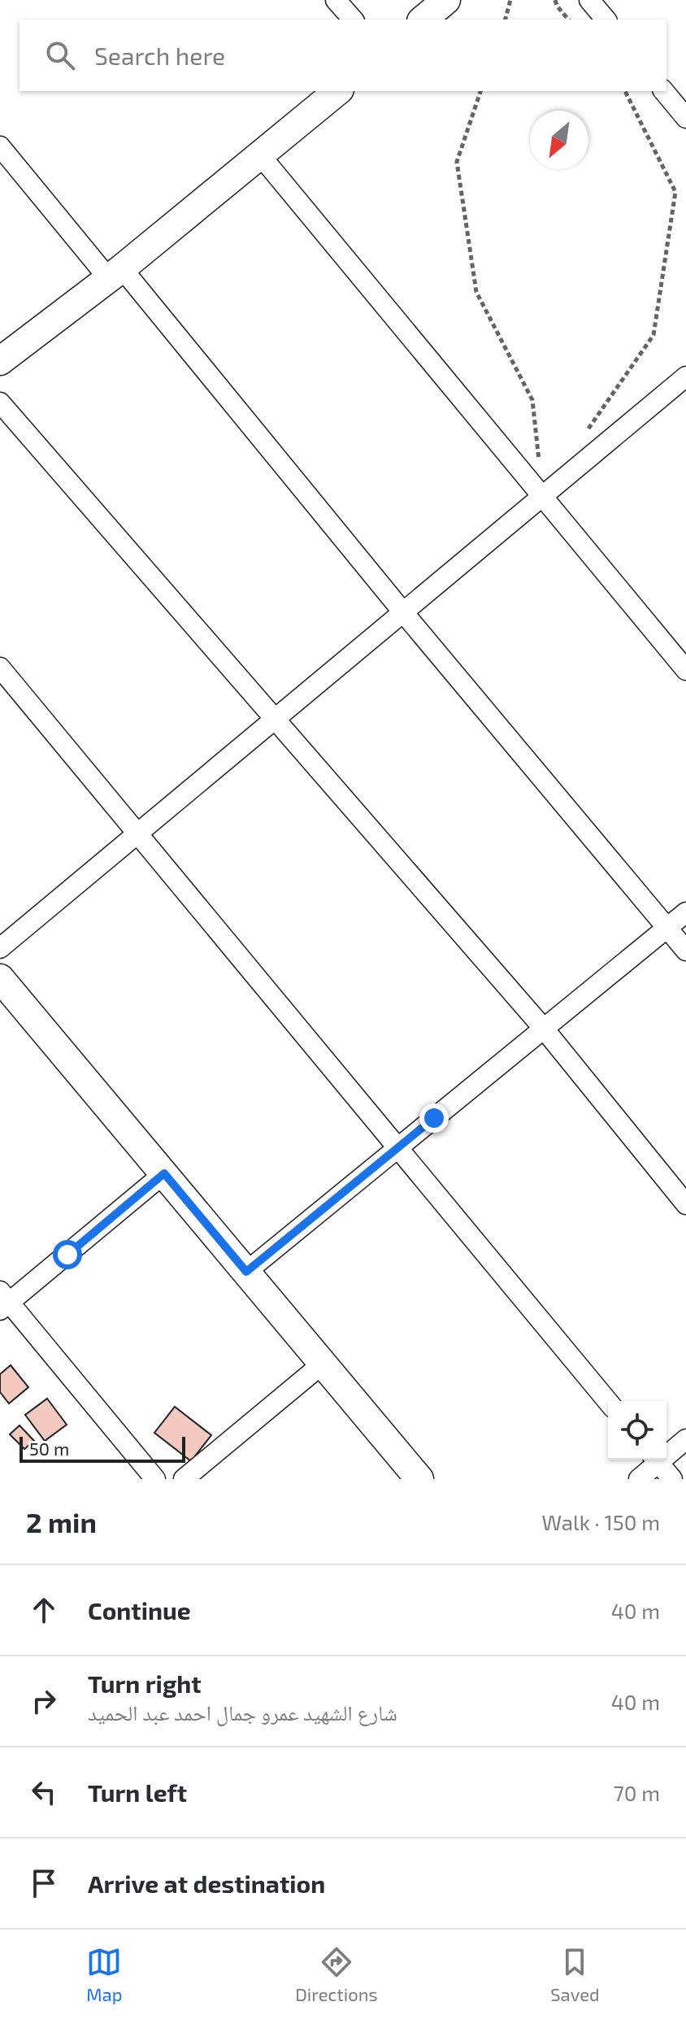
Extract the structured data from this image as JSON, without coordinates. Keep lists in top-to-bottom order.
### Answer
{
  "scale_bar": "50 m",
  "north": "bottom left",
  "page": {
    "search": "Search here",
    "scale": "50 m",
    "heading": ["2 min", "Walk · 150 m"],
    "list": [
      ["Continue", "40 m"],
      ["Turn right", "شارع الشهيد عمرو جمال احمد عبد الحميد", "40 m"],
      ["Turn left", "70 m"],
      "Arrive at destination"
    ],
    "nav": ["Map", "Directions", "Saved"]
  }
}
